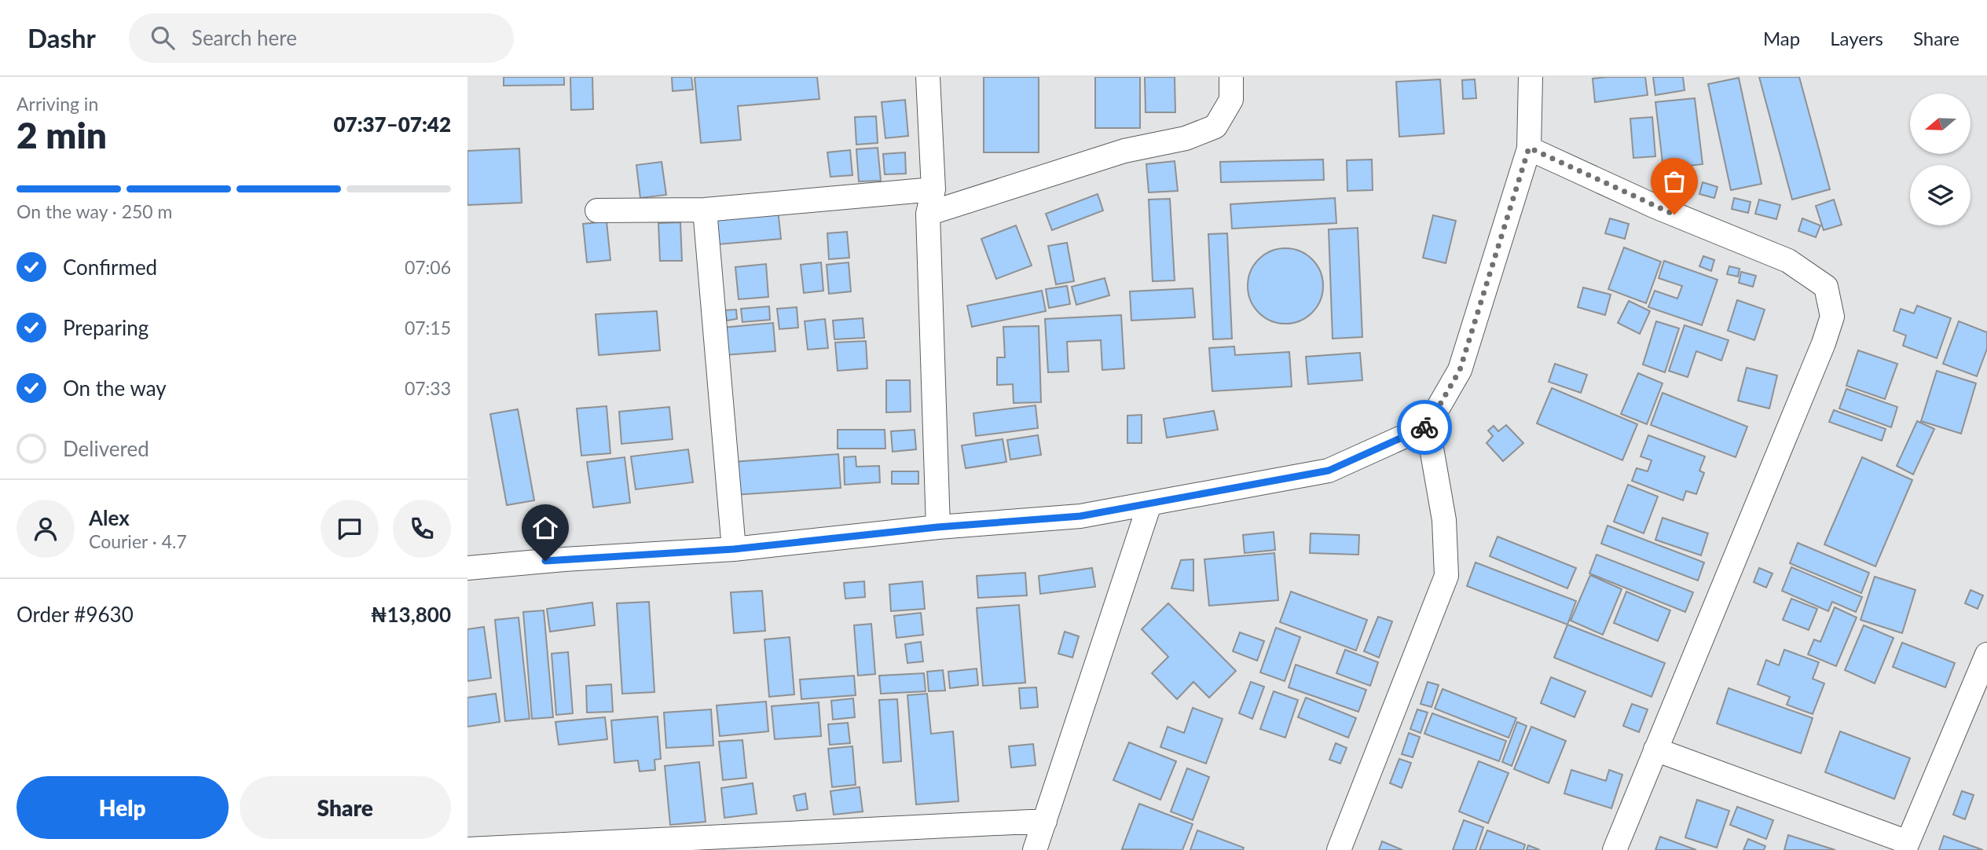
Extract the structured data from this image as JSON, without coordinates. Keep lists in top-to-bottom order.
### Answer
{
  "north": "left",
  "page": {
    "header": "Dashr",
    "search": "Search here",
    "nav": ["Map", "Layers", "Share"],
    "heading": ["2 min", "Arriving in", "07:37–07:42"],
    "panel": [
      "Alex",
      "Courier · 4.7",
      "Order #9630",
      "₦13,800"
    ],
    "bar": "On the way · 250 m",
    "list": [
      ["Confirmed", "07:06"],
      ["Preparing", "07:15"],
      ["On the way", "07:33"],
      "Delivered"
    ],
    "buttons": ["Help", "Share"]
  }
}
